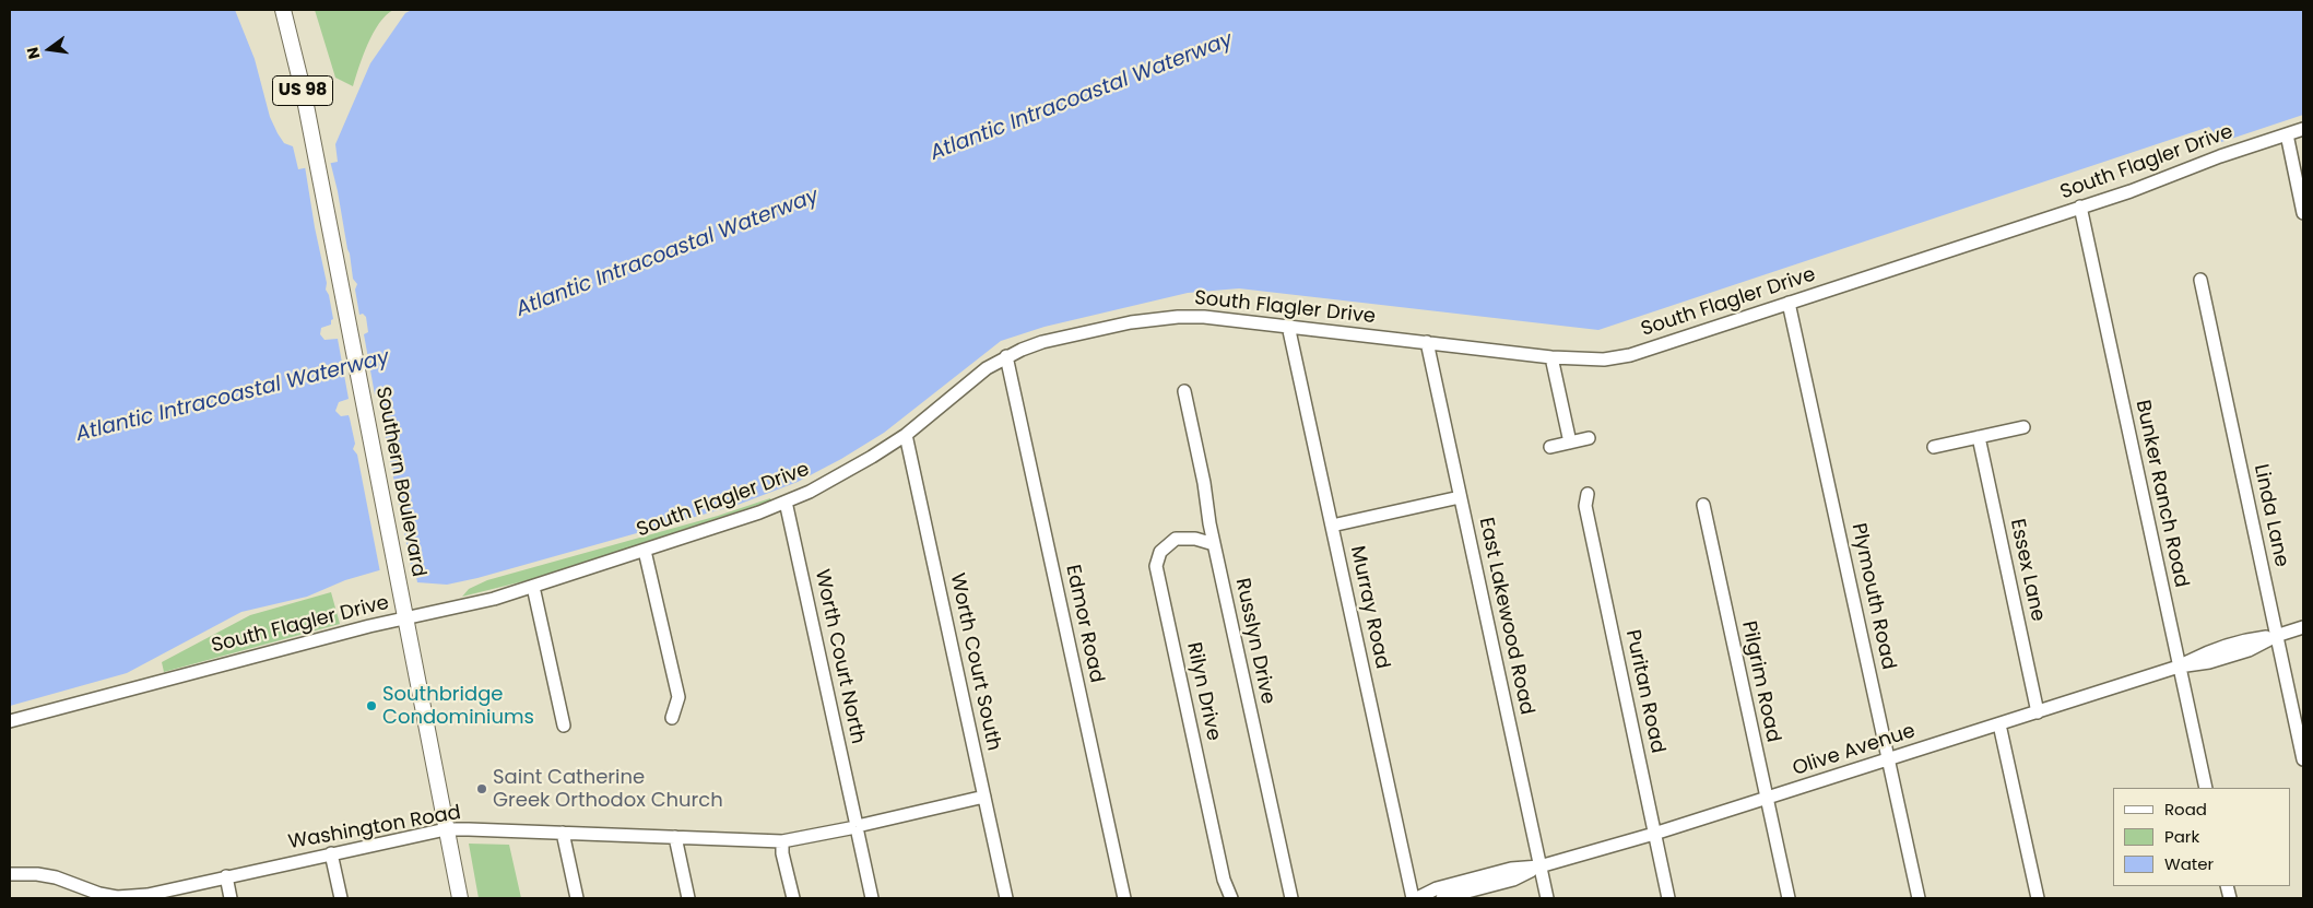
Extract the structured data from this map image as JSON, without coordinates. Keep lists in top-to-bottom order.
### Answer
{
  "streets": {
    "main road": ["US 98", "Southern Boulevard"],
    "street": [
      "South Flagler Drive",
      "Bunker Ranch Road",
      "Linda Lane",
      "Essex Lane",
      "Plymouth Road",
      "Murray Road",
      "East Lakewood Road",
      "Edmor Road",
      "Russlyn Drive",
      "Worth Court North",
      "Worth Court South",
      "Pilgrim Road",
      "Rilyn Drive",
      "Puritan Road",
      "Olive Avenue",
      "Washington Road"
    ]
  },
  "crossings": [
    ["South Flagler Drive", "Southern Boulevard"],
    ["South Flagler Drive", "Bunker Ranch Road"],
    ["South Flagler Drive", "Plymouth Road"],
    ["South Flagler Drive", "Murray Road"],
    ["South Flagler Drive", "East Lakewood Road"],
    ["South Flagler Drive", "Edmor Road"],
    ["South Flagler Drive", "Worth Court North"],
    ["South Flagler Drive", "Worth Court South"],
    ["Southern Boulevard", "Washington Road"],
    ["Bunker Ranch Road", "Olive Avenue"],
    ["Linda Lane", "Olive Avenue"],
    ["Essex Lane", "Olive Avenue"],
    ["Plymouth Road", "Olive Avenue"],
    ["East Lakewood Road", "Olive Avenue"],
    ["Russlyn Drive", "Rilyn Drive"],
    ["Worth Court North", "Washington Road"],
    ["Worth Court South", "Washington Road"],
    ["Pilgrim Road", "Olive Avenue"],
    ["Puritan Road", "Olive Avenue"]
  ],
  "water": ["Atlantic Intracoastal Waterway"],
  "places": ["Southbridge Condominiums", "Saint Catherine Greek Orthodox Church"],
  "legend": ["Road", "Park", "Water"],
  "north": "left"
}
